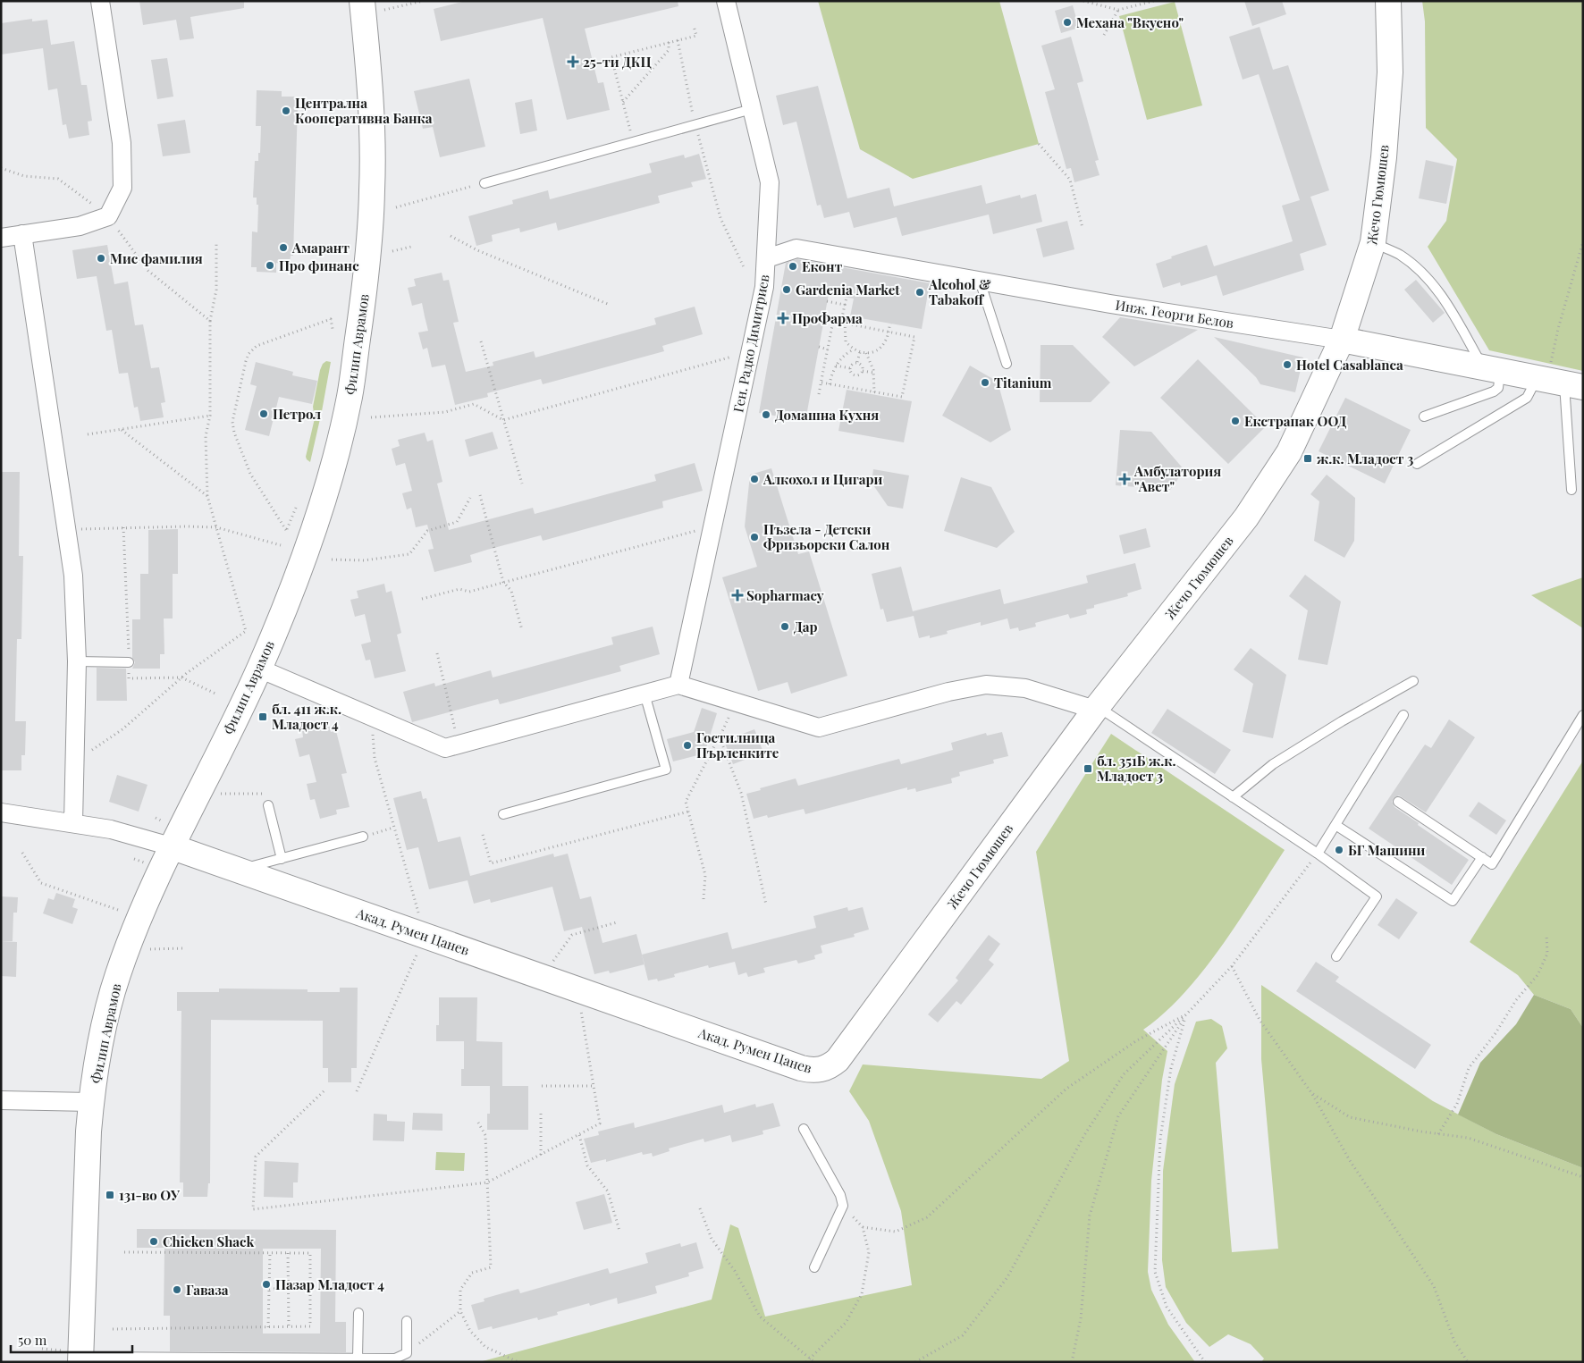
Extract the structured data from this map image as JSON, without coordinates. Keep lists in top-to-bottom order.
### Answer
{
  "streets": {
    "street": [
      "Жечо Гюмюшев",
      "Инж. Георги Белов",
      "Ген. Радко Димитриев",
      "Филип Аврамов",
      "Акад. Румен Цанев"
    ]
  },
  "crossings": [
    ["Жечо Гюмюшев", "Инж. Георги Белов"],
    ["Жечо Гюмюшев", "Акад. Румен Цанев"],
    ["Инж. Георги Белов", "Ген. Радко Димитриев"],
    ["Филип Аврамов", "Акад. Румен Цанев"]
  ],
  "places": {
    "other": [
      "Механа \"Вкусно\"",
      "Централна Кооперативна Банка",
      "Амарант",
      "Мис фамилия",
      "Про финанс",
      "Еконт",
      "Gardenia Market",
      "Alcohol & Tabakoff",
      "Hotel Casablanca",
      "Titanium",
      "Петрол",
      "Домашна Кухня",
      "Екстрапак ООД",
      "Алкохол и Цигари",
      "Пъзела - Детски Фризьорски Салон",
      "Дар",
      "Гостилница Пърленките",
      "БГ Машини",
      "Chicken Shack",
      "Пазар Младост 4",
      "Гаваза"
    ],
    "health": [
      "25-ти ДКЦ",
      "ПроФарма",
      "Амбулатория \"Авет\"",
      "Sopharmacy"
    ],
    "transit": [
      "ж.к. Младост 3",
      "бл. 411 ж.к. Младост 4",
      "бл. 351Б ж.к. Младост 3",
      "131-во ОУ"
    ]
  },
  "scale_bar": "50 m"
}
